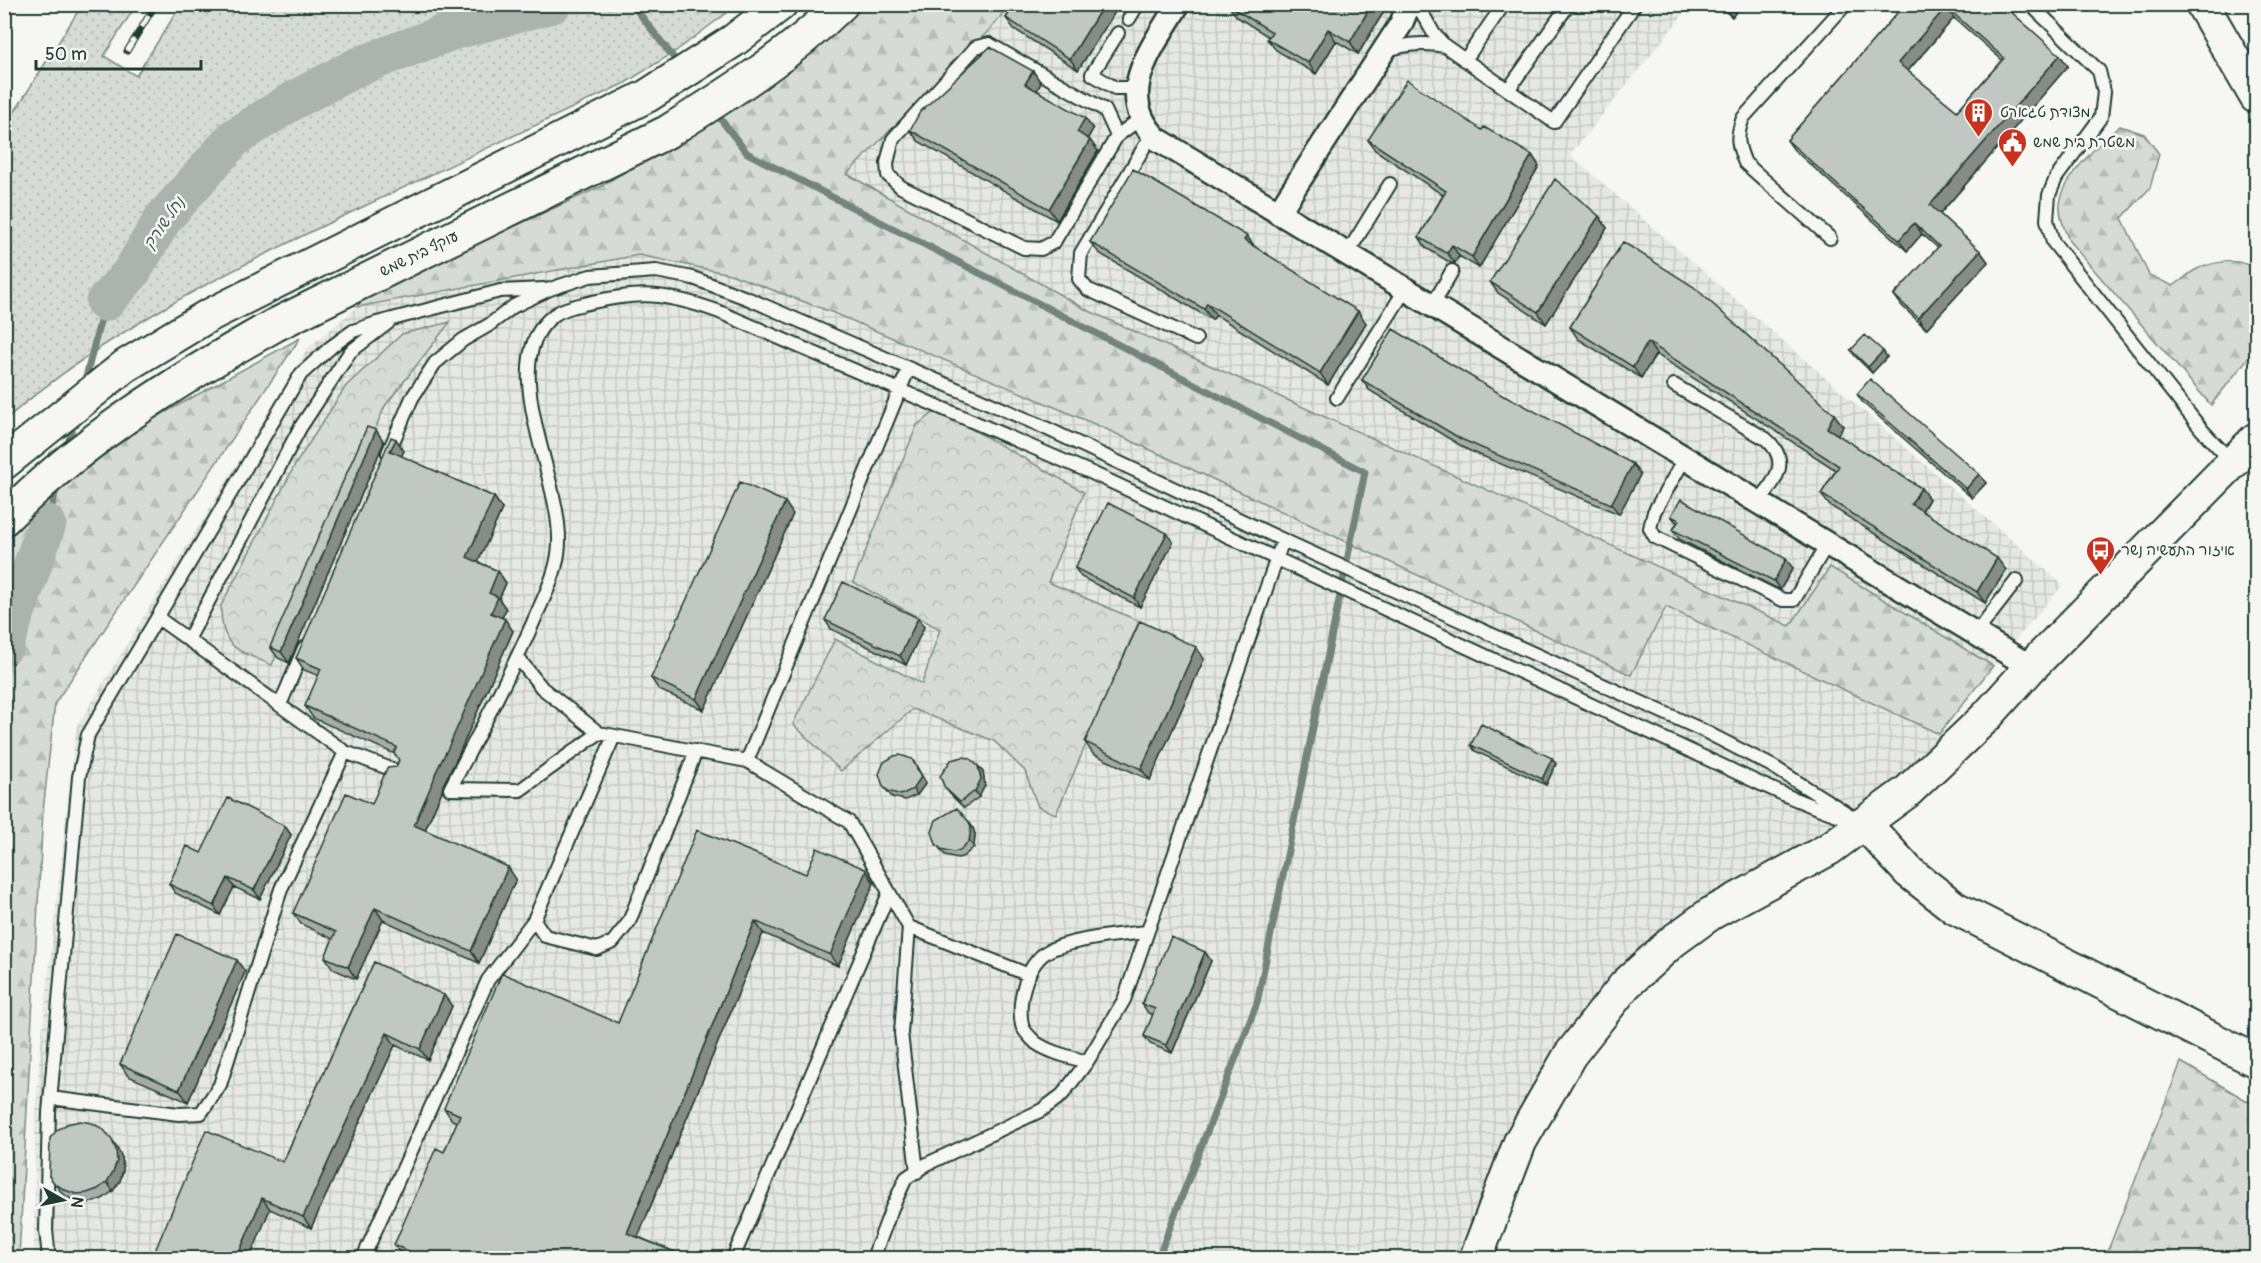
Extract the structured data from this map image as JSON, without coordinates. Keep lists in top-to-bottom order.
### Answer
{
  "streets": {
    "main road": ["עוקף בית שמש"]
  },
  "water": ["נחל שורק"],
  "places": {
    "building": ["מצודת טגארט"],
    "public building": ["משטרת בית שמש"],
    "bus stop": ["איזור התעשיה נשר"]
  },
  "scale_bar": "50 m",
  "north": "right"
}
